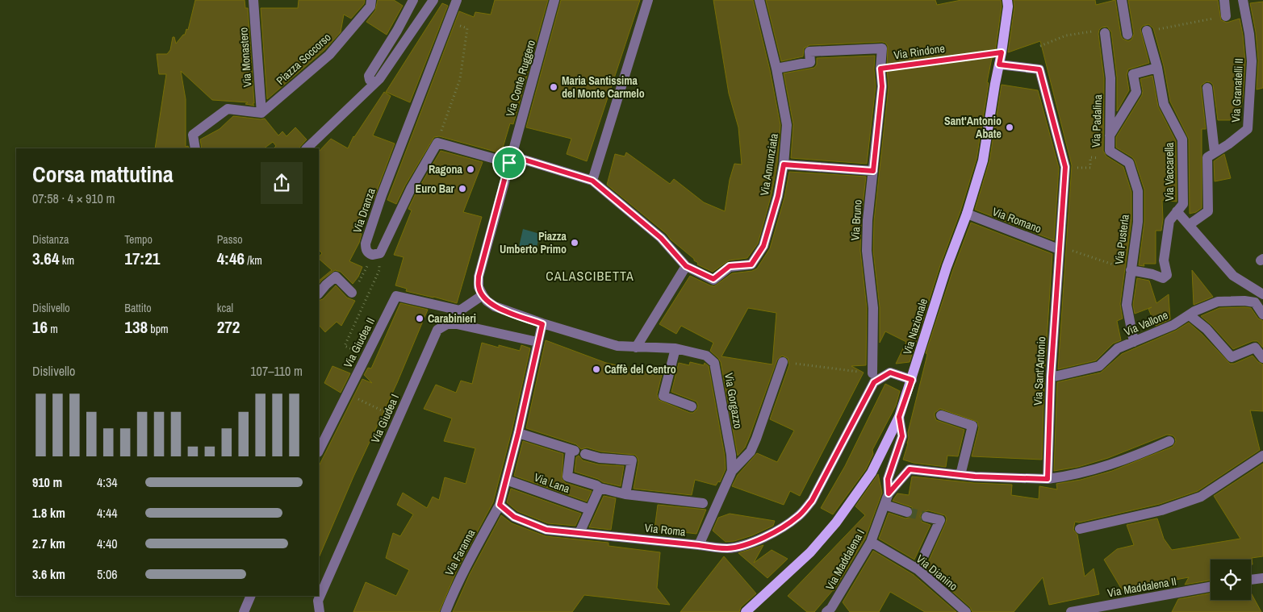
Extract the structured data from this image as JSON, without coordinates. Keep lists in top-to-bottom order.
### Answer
{
  "streets": {
    "main road": ["Via Nazionale"],
    "street": [
      "Via Rindone",
      "Via Monastero",
      "Piazza Soccorso",
      "Via Conte Ruggero",
      "Via Granatelli II",
      "Via Padalina",
      "Via Annunziata",
      "Via Vaccarella",
      "Via Dranza",
      "Via Bruno",
      "Via Romano",
      "Via Pusterla",
      "Via Vallone",
      "Via Giudea II",
      "Via Sant'Antonio",
      "Via Gorgazzo",
      "Via Giudea I",
      "Via Lana",
      "Via Roma",
      "Via Faranna",
      "Via Maddalena I",
      "Via Dianino",
      "Via Maddalena II"
    ]
  },
  "crossings": [
    ["Via Rindone", "Via Annunziata"],
    ["Via Rindone", "Via Bruno"],
    ["Via Rindone", "Via Nazionale"],
    ["Via Monastero", "Piazza Soccorso"],
    ["Via Conte Ruggero", "Via Giudea II"],
    ["Via Conte Ruggero", "Via Gorgazzo"],
    ["Via Padalina", "Via Pusterla"],
    ["Via Padalina", "Via Sant'Antonio"],
    ["Via Vaccarella", "Via Pusterla"],
    ["Via Romano", "Via Nazionale"],
    ["Via Romano", "Via Sant'Antonio"],
    ["Via Pusterla", "Via Vallone"],
    ["Via Vallone", "Via Sant'Antonio"],
    ["Via Nazionale", "Via Sant'Antonio"],
    ["Via Nazionale", "Via Roma"],
    ["Via Giudea II", "Via Gorgazzo"],
    ["Via Gorgazzo", "Via Roma"],
    ["Via Roma", "Via Faranna"],
    ["Via Maddalena I", "Via Dianino"]
  ],
  "districts": ["CALASCIBETTA"],
  "places": [
    "Maria Santissima del Monte Carmelo",
    "Sant'Antonio Abate",
    "Ragona",
    "Euro Bar",
    "Piazza Umberto Primo",
    "Carabinieri",
    "Caffè del Centro"
  ],
  "page": {
    "heading": ["Corsa mattutina", "07:58 · 4 × 910 m"],
    "stats": [
      ["Distanza", "3.64 km"],
      ["Tempo", "17:21"],
      ["Passo", "4:46 /km"],
      ["Dislivello", "16 m"],
      ["Battito", "138 bpm"],
      ["kcal", "272"]
    ],
    "chart": ["Dislivello", "107–110 m"],
    "list": [
      {
        "name": "910 m",
        "note": "4:34"
      },
      {
        "name": "1.8 km",
        "note": "4:44"
      },
      {
        "name": "2.7 km",
        "note": "4:40"
      },
      {
        "name": "3.6 km",
        "note": "5:06"
      }
    ]
  }
}
